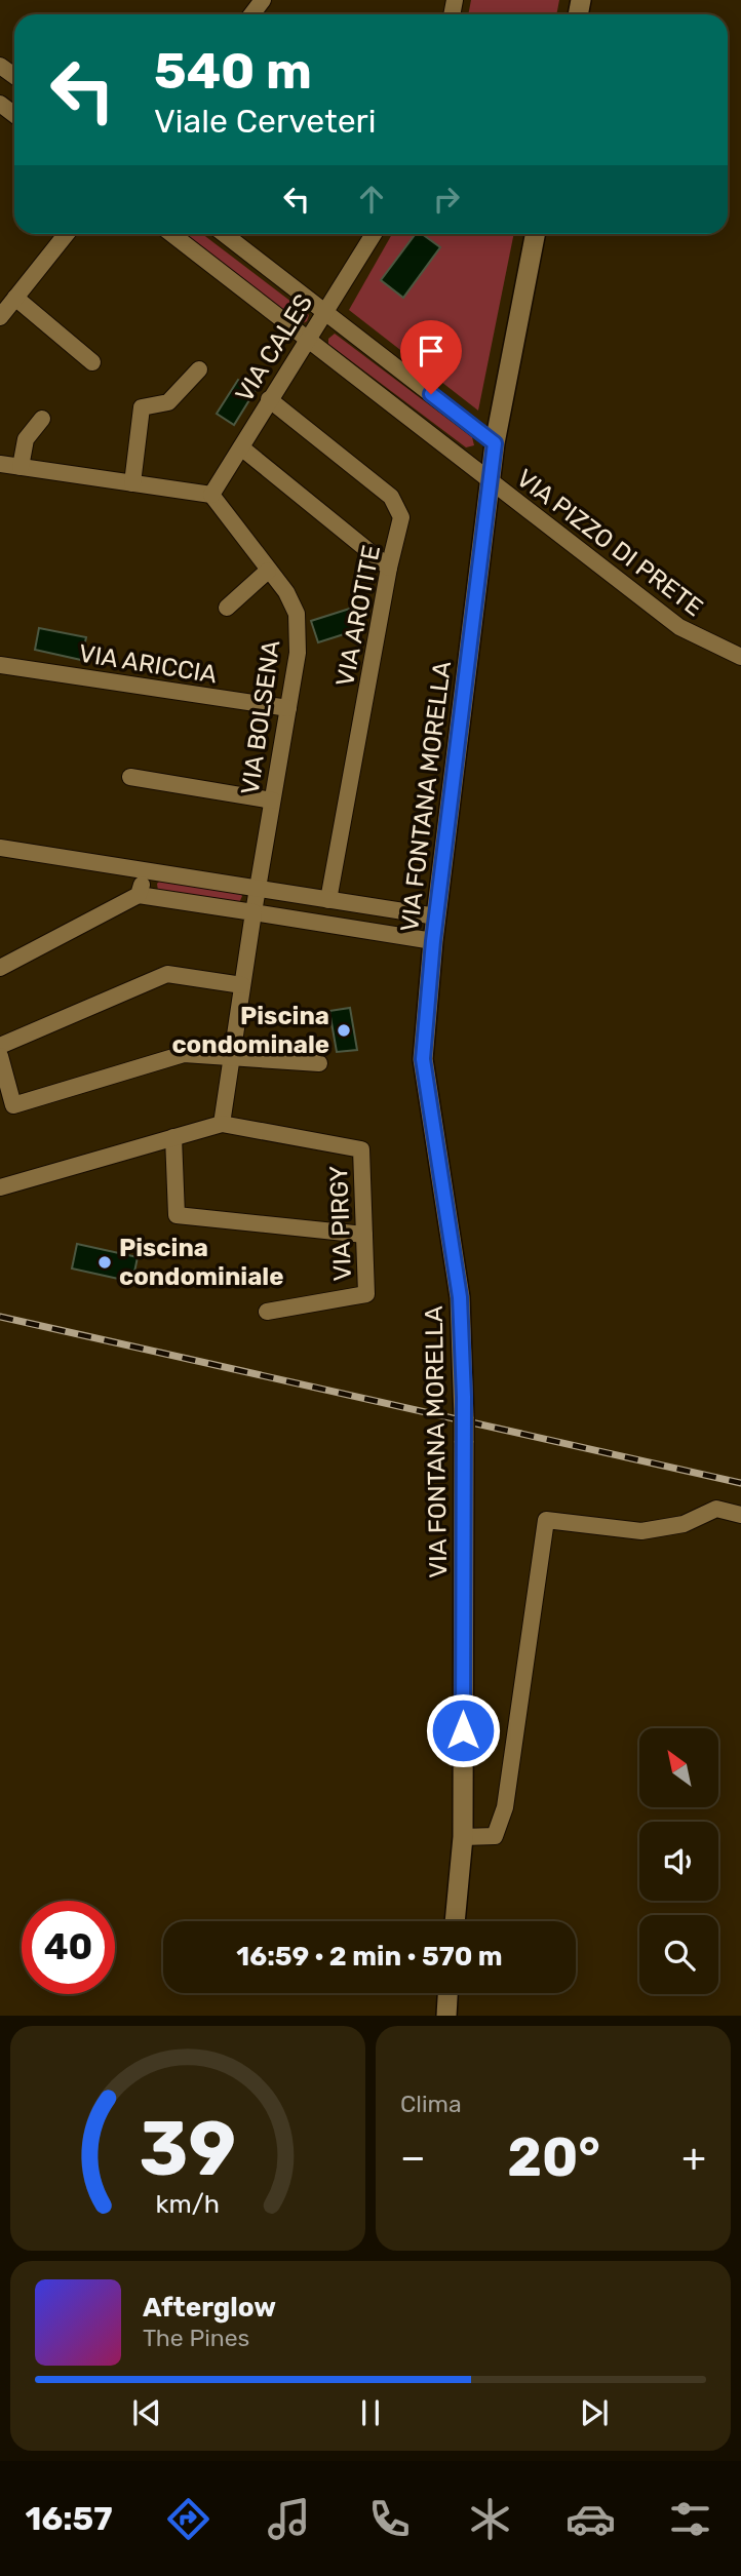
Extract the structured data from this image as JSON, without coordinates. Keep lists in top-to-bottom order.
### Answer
{
  "streets": {
    "street": [
      "VIA CALES",
      "VIA PIZZO DI PRETE",
      "VIA AROTITE",
      "VIA ARICCIA",
      "VIA BOLSENA",
      "VIA FONTANA MORELLA",
      "VIA PIRGY"
    ]
  },
  "crossings": [
    ["VIA CALES", "VIA PIZZO DI PRETE"],
    ["VIA CALES", "VIA AROTITE"],
    ["VIA CALES", "VIA BOLSENA"],
    ["VIA PIZZO DI PRETE", "VIA FONTANA MORELLA"],
    ["VIA ARICCIA", "VIA BOLSENA"],
    ["VIA BOLSENA", "VIA PIRGY"]
  ],
  "places": ["Piscina condominale", "Piscina condominiale"],
  "north": "top left",
  "page": {
    "turn": ["540 m", "Viale Cerveteri"],
    "limit": "40",
    "trip": "16:59 · 2 min · 570 m",
    "tile": "Clima",
    "heat": ["−", "20°", "+"],
    "song": ["Afterglow", "The Pines"],
    "tabs": "16:57",
    "gauge": ["39", "km/h"]
  }
}
